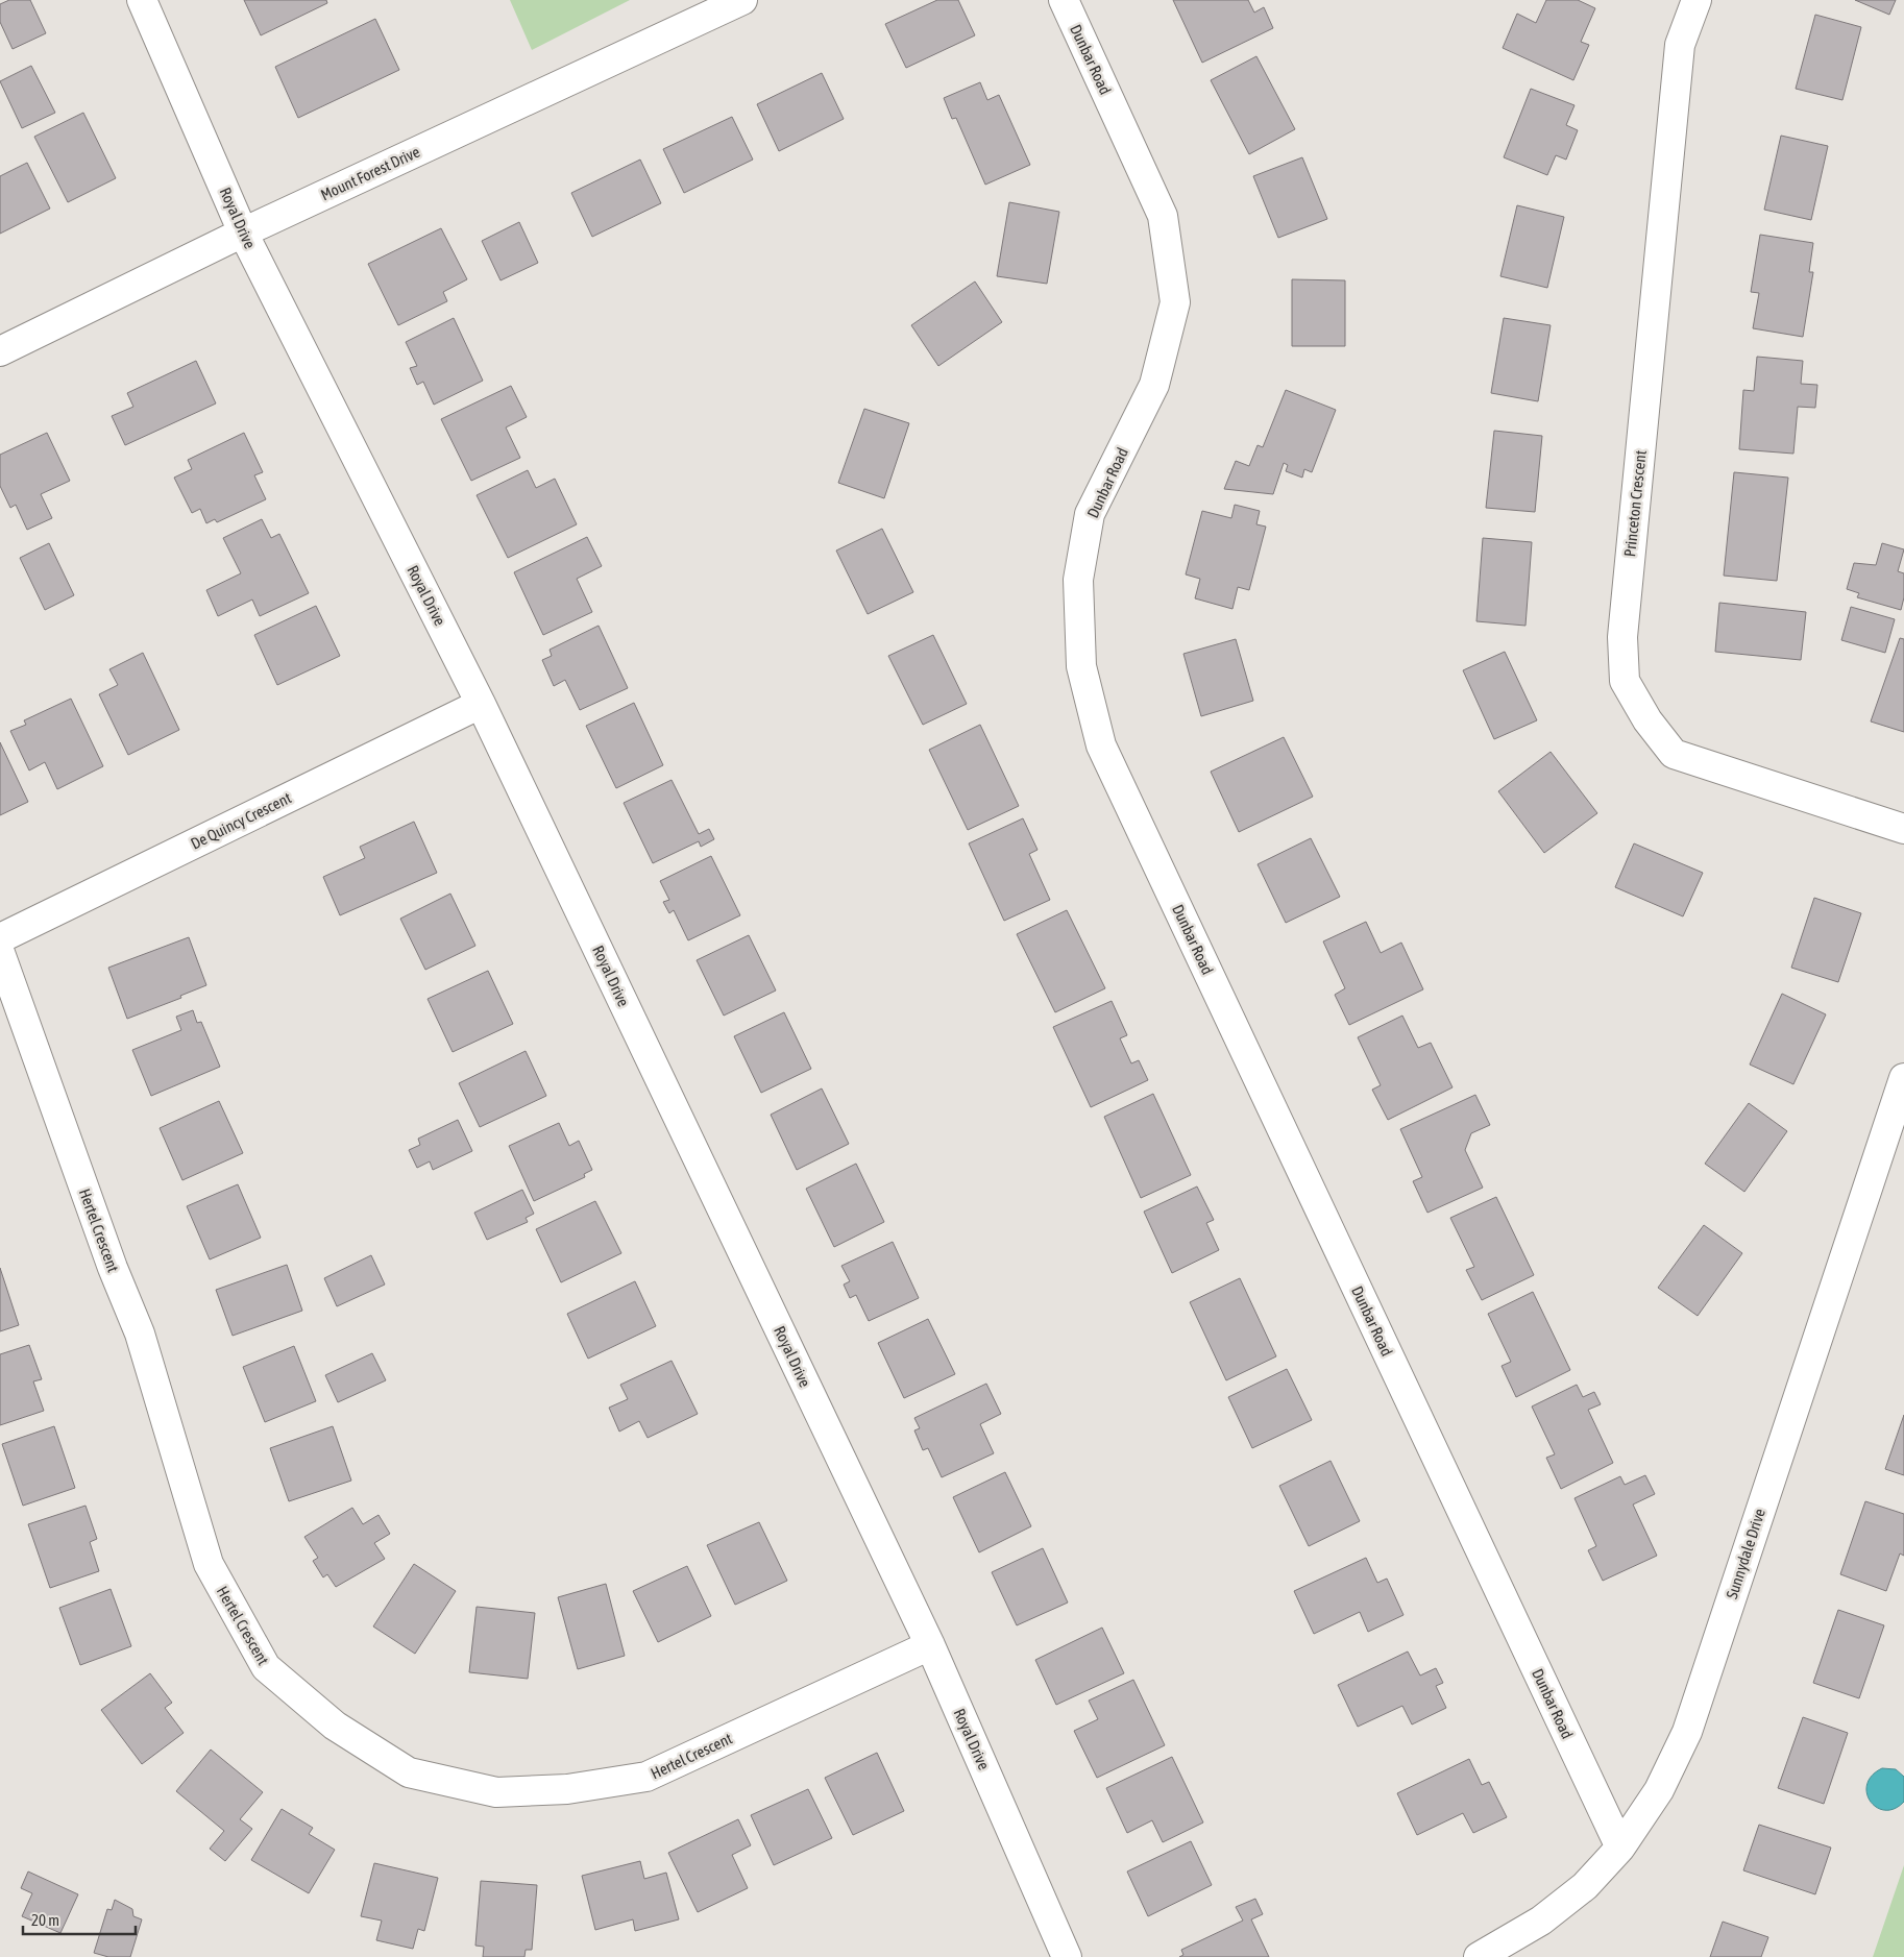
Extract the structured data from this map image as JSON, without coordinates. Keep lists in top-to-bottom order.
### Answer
{
  "streets": {
    "street": [
      "Dunbar Road",
      "Mount Forest Drive",
      "Royal Drive",
      "Princeton Crescent",
      "De Quincy Crescent",
      "Hertel Crescent",
      "Sunnydale Drive"
    ]
  },
  "crossings": [
    ["Dunbar Road", "Sunnydale Drive"],
    ["Mount Forest Drive", "Royal Drive"],
    ["Royal Drive", "De Quincy Crescent"],
    ["Royal Drive", "Hertel Crescent"]
  ],
  "scale_bar": "20 m"
}
